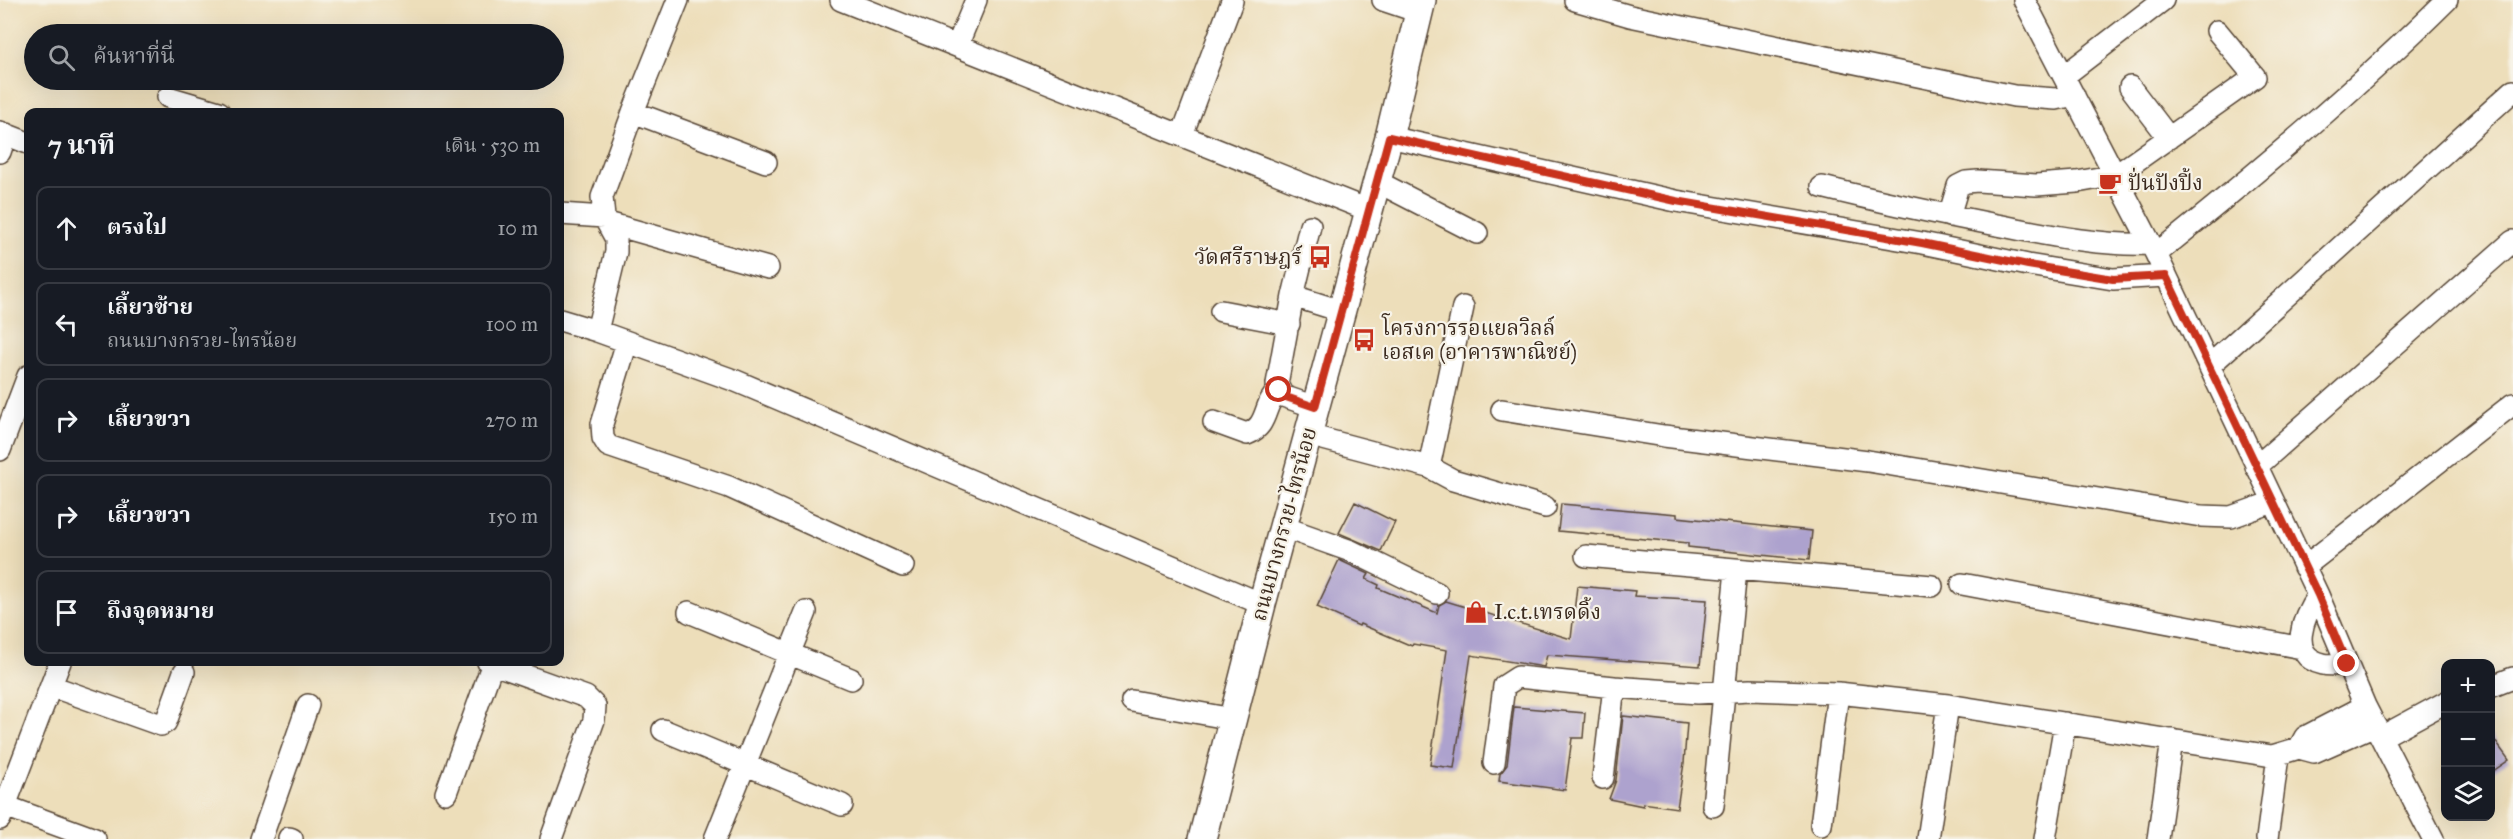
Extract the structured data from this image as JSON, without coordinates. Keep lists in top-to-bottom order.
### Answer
{
  "streets": {
    "main road": ["ถนนบางกรวย-ไทรน้อย"]
  },
  "places": {
    "cafe": ["ปั่นปังปิ้ง"],
    "bus stop": ["วัดศรีราษฎร์", "โครงการรอแยลวิลล์ เอสเค (อาคารพาณิชย์)"],
    "shop": ["I.c.t.เทรดดิ้ง"]
  },
  "page": {
    "search": "ค้นหาที่นี่",
    "heading": ["7 นาที", "เดิน · 530 m"],
    "list": [
      ["ตรงไป", "10 m"],
      ["เลี้ยวซ้าย", "ถนนบางกรวย-ไทรน้อย", "100 m"],
      ["เลี้ยวขวา", "270 m"],
      ["เลี้ยวขวา", "150 m"],
      "ถึงจุดหมาย"
    ],
    "map_buttons": ["+", "−"]
  }
}
